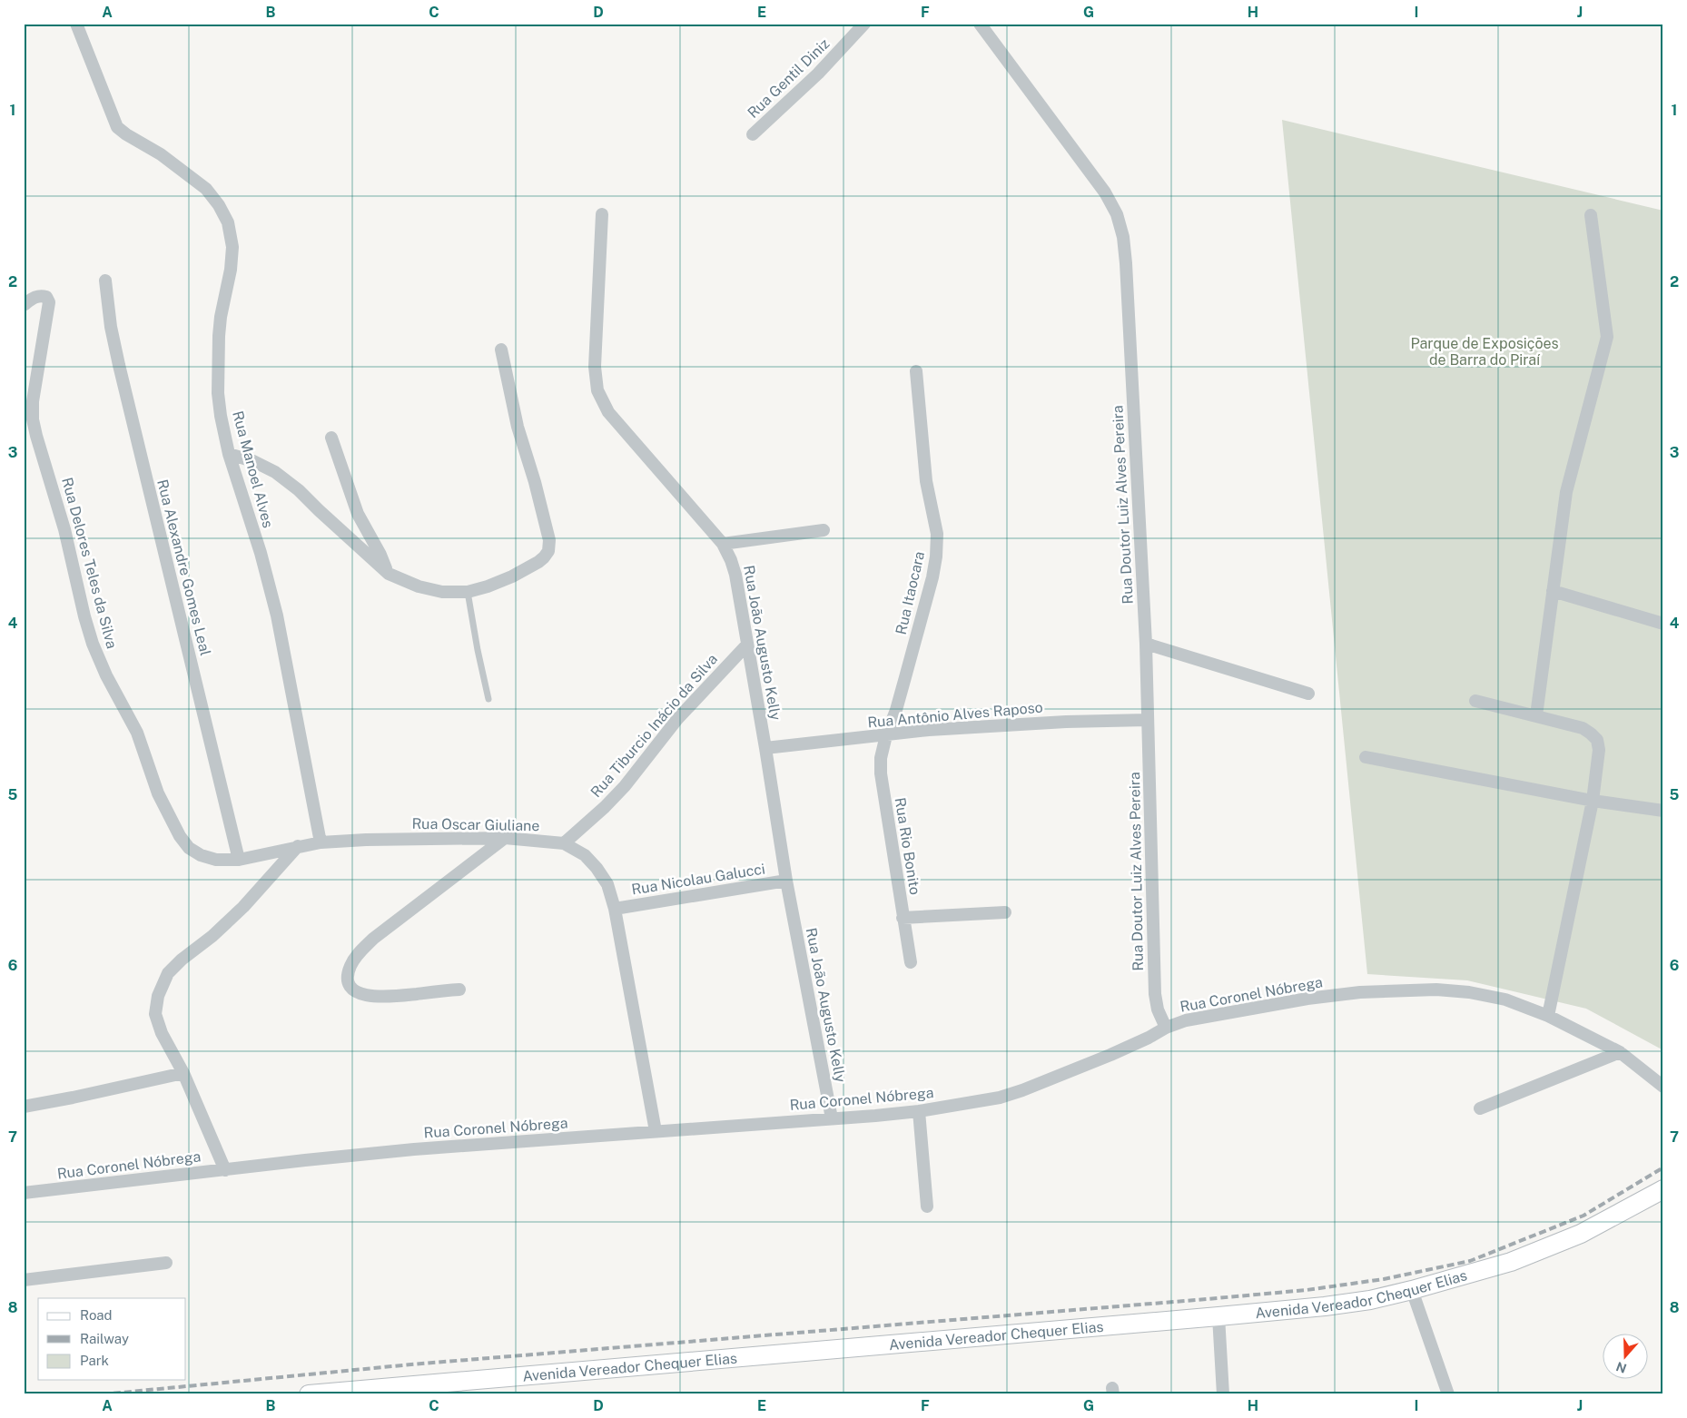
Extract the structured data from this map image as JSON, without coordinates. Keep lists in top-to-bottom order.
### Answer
{
  "streets": {
    "main road": ["Avenida Vereador Chequer Elias"],
    "street": [
      "Rua Gentil Diniz",
      "Rua Manoel Alves",
      "Rua Doutor Luiz Alves Pereira",
      "Rua Delores Teles da Silva",
      "Rua Alexandre Gomes Leal",
      "Rua Itaocara",
      "Rua João Augusto Kelly",
      "Rua Antônio Alves Raposo",
      "Rua Tiburcio Inácio da Silva",
      "Rua Oscar Giuliane",
      "Rua Rio Bonito",
      "Rua Nicolau Galucci",
      "Rua Coronel Nóbrega"
    ]
  },
  "crossings": [
    ["Rua Manoel Alves", "Rua Oscar Giuliane"],
    ["Rua Doutor Luiz Alves Pereira", "Rua Antônio Alves Raposo"],
    ["Rua Doutor Luiz Alves Pereira", "Rua Coronel Nóbrega"],
    ["Rua Delores Teles da Silva", "Rua Alexandre Gomes Leal"],
    ["Rua Delores Teles da Silva", "Rua Oscar Giuliane"],
    ["Rua Alexandre Gomes Leal", "Rua Oscar Giuliane"],
    ["Rua Itaocara", "Rua Antônio Alves Raposo"],
    ["Rua Itaocara", "Rua Rio Bonito"],
    ["Rua João Augusto Kelly", "Rua Antônio Alves Raposo"],
    ["Rua João Augusto Kelly", "Rua Tiburcio Inácio da Silva"],
    ["Rua João Augusto Kelly", "Rua Nicolau Galucci"],
    ["Rua João Augusto Kelly", "Rua Coronel Nóbrega"],
    ["Rua Antônio Alves Raposo", "Rua Rio Bonito"],
    ["Rua Tiburcio Inácio da Silva", "Rua Oscar Giuliane"],
    ["Rua Oscar Giuliane", "Rua Nicolau Galucci"],
    ["Rua Oscar Giuliane", "Rua Coronel Nóbrega"]
  ],
  "parks": ["Parque de Exposições de Barra do Piraí"],
  "legend": ["Road", "Railway", "Park"],
  "north": "bottom",
  "grid": {
    "columns": [
      "A",
      "B",
      "C",
      "D",
      "E",
      "F",
      "G",
      "H",
      "I",
      "J"
    ],
    "rows": [
      "1",
      "2",
      "3",
      "4",
      "5",
      "6",
      "7",
      "8"
    ]
  }
}
